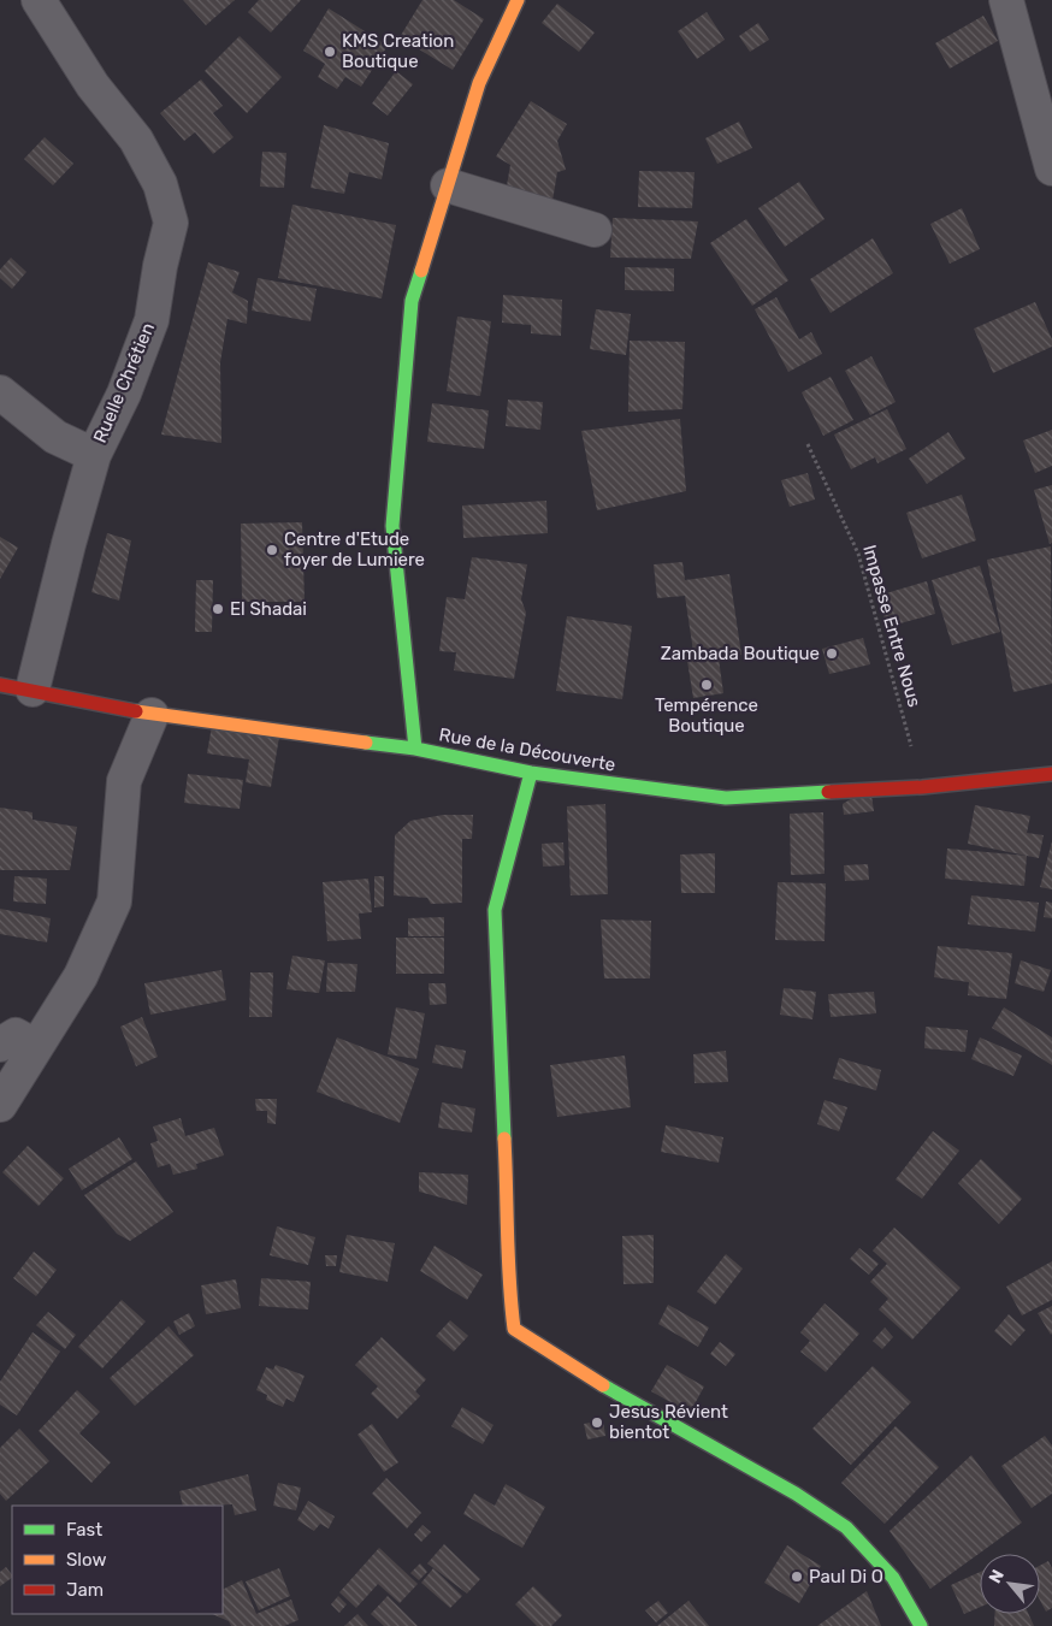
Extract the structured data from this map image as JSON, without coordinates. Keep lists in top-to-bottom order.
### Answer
{
  "streets": {
    "street": ["Ruelle Chrétien", "Rue de la Découverte"],
    "path": ["Impasse Entre Nous"]
  },
  "crossings": [
    ["Ruelle Chrétien", "Rue de la Découverte"],
    ["Impasse Entre Nous", "Rue de la Découverte"]
  ],
  "places": [
    "KMS Creation Boutique",
    "Centre d'Etude foyer de Lumiere",
    "El Shadai",
    "Zambada Boutique",
    "Tempérence Boutique",
    "Jesus Révient bientot",
    "Paul Di O"
  ],
  "legend": ["Fast", "Slow", "Jam"],
  "north": "top left"
}
